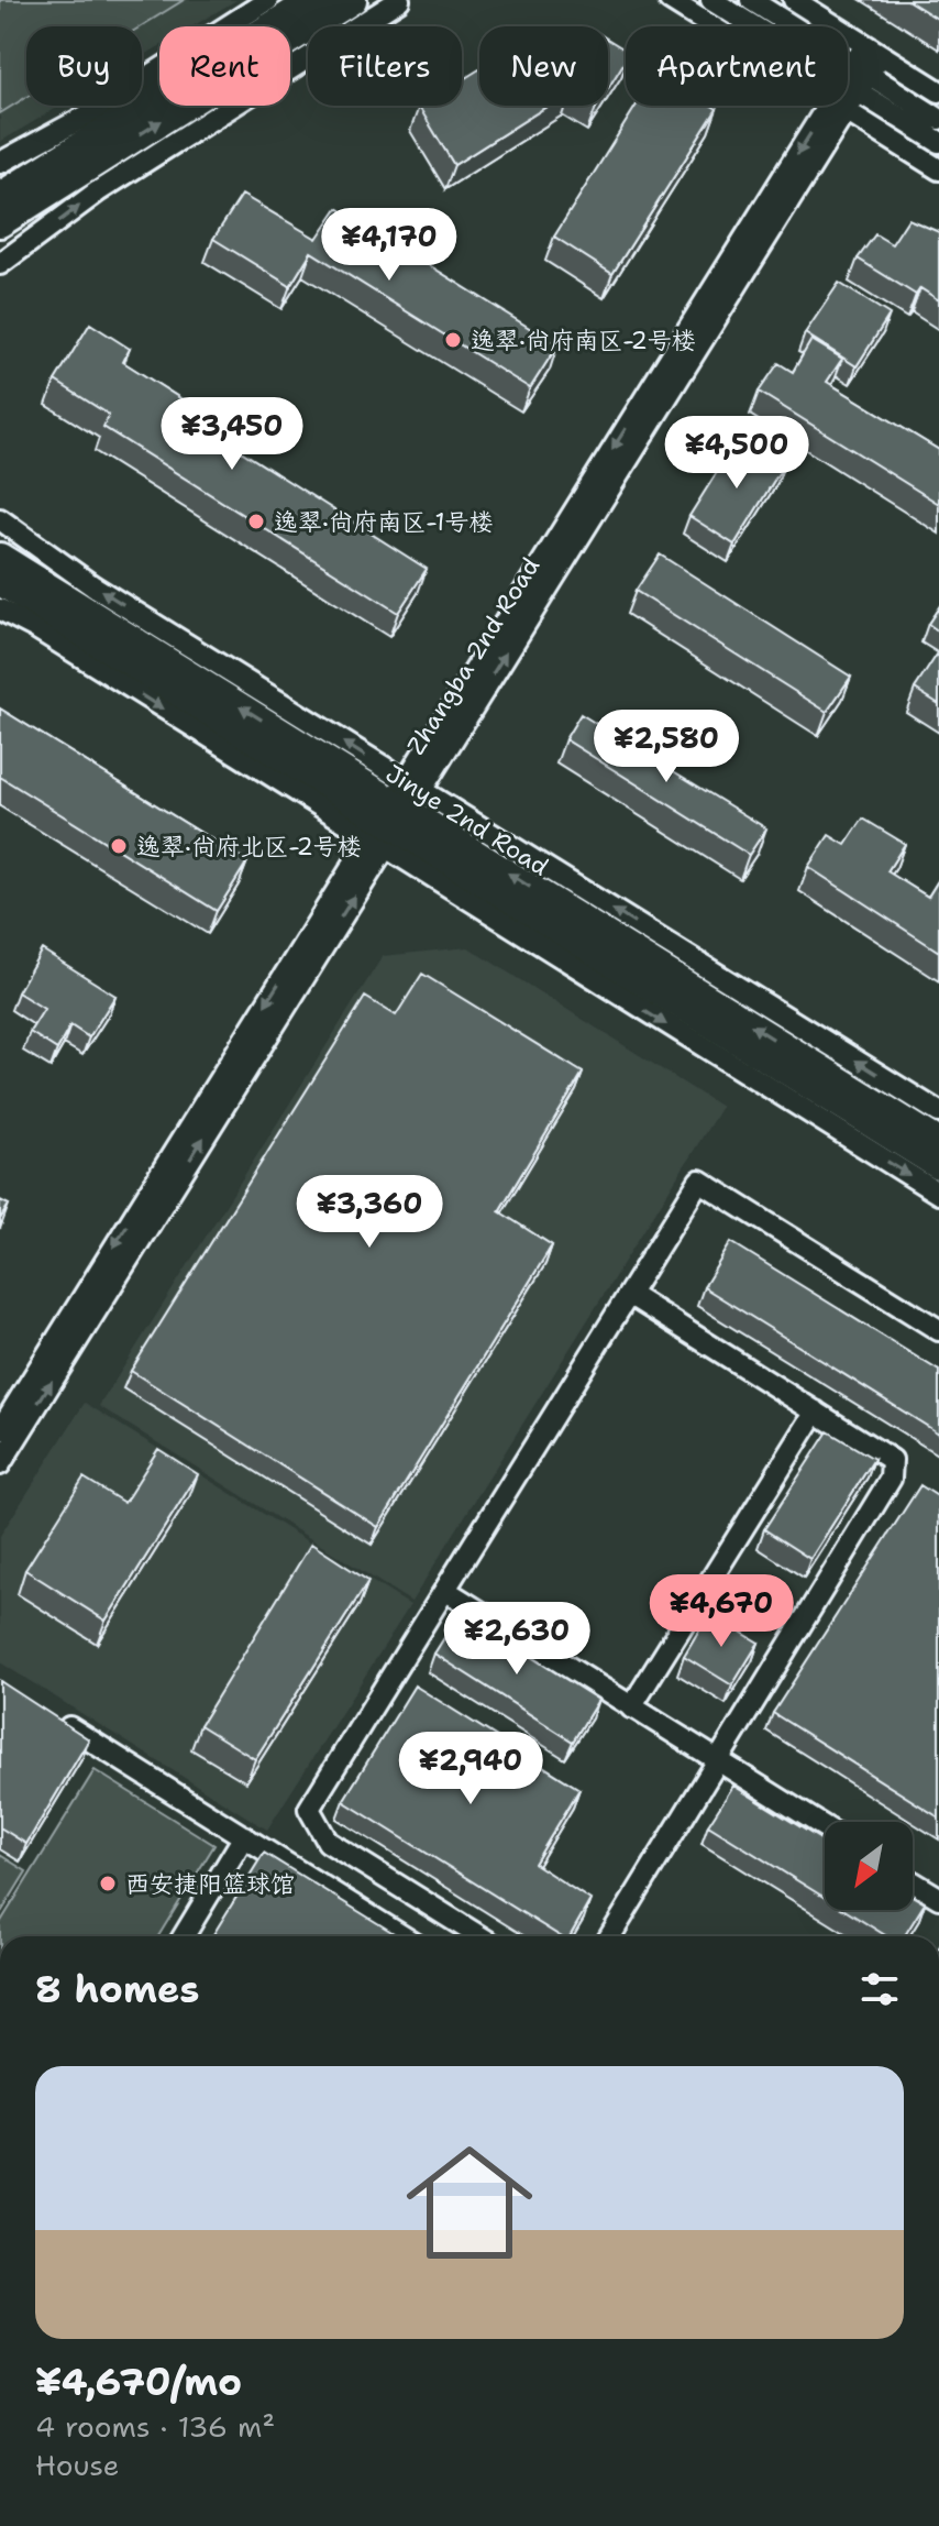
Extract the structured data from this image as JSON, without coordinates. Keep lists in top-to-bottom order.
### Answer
{
  "streets": {
    "main road": ["Jinye 2nd Road"],
    "street": ["Zhangba 2nd Road"]
  },
  "crossings": [
    ["Zhangba 2nd Road", "Jinye 2nd Road"]
  ],
  "places": [
    "逸翠·尚府南区-2号楼",
    "逸翠·尚府南区-1号楼",
    "逸翠·尚府北区-2号楼",
    "西安捷阳篮球馆"
  ],
  "north": "bottom left",
  "page": {
    "chip": [
      "Buy",
      "Rent",
      "Filters",
      "New",
      "Apartment"
    ],
    "price": [
      "¥4,170",
      "¥3,450",
      "¥4,500",
      "¥2,580",
      "¥3,360",
      "¥4,670",
      "¥2,630",
      "¥2,940"
    ],
    "heading": "8 homes",
    "list": [
      {
        "name": "¥4,670/mo",
        "note": "4 rooms · 136 m² · House"
      }
    ]
  }
}
